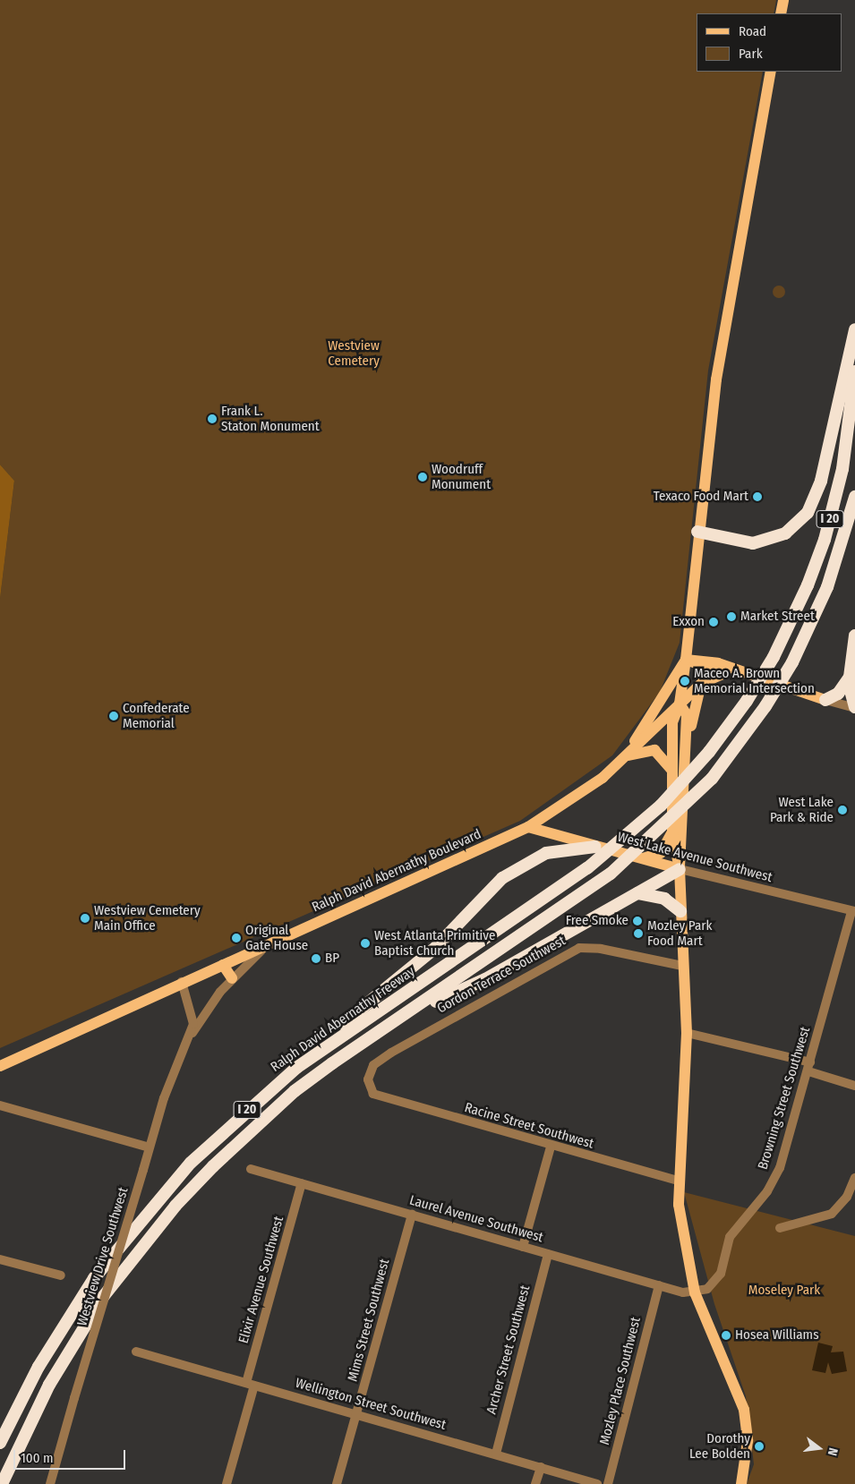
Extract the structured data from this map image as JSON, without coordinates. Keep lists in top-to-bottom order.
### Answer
{
  "streets": {
    "highway": ["I 20", "Ralph David Abernathy Freeway"],
    "main road": ["West Lake Avenue Southwest", "Ralph David Abernathy Boulevard"],
    "street": [
      "Gordon Terrace Southwest",
      "Browning Street Southwest",
      "Racine Street Southwest",
      "Laurel Avenue Southwest",
      "Westview Drive Southwest",
      "Elixir Avenue Southwest",
      "Mims Street Southwest",
      "Archer Street Southwest",
      "Mozley Place Southwest",
      "Wellington Street Southwest"
    ]
  },
  "crossings": [
    ["West Lake Avenue Southwest", "Ralph David Abernathy Boulevard"],
    ["West Lake Avenue Southwest", "Browning Street Southwest"],
    ["Ralph David Abernathy Boulevard", "Westview Drive Southwest"],
    ["Gordon Terrace Southwest", "Racine Street Southwest"],
    ["Browning Street Southwest", "Laurel Avenue Southwest"],
    ["Laurel Avenue Southwest", "Elixir Avenue Southwest"],
    ["Laurel Avenue Southwest", "Mims Street Southwest"],
    ["Laurel Avenue Southwest", "Archer Street Southwest"],
    ["Laurel Avenue Southwest", "Mozley Place Southwest"],
    ["Elixir Avenue Southwest", "Wellington Street Southwest"],
    ["Mims Street Southwest", "Wellington Street Southwest"],
    ["Archer Street Southwest", "Wellington Street Southwest"]
  ],
  "parks": ["Westview Cemetery", "Moseley Park"],
  "places": [
    "Frank L. Staton Monument",
    "Woodruff Monument",
    "Texaco Food Mart",
    "Market Street",
    "Exxon",
    "Maceo A. Brown Memorial Intersection",
    "Confederate Memorial",
    "West Lake Park & Ride",
    "Westview Cemetery Main Office",
    "Free Smoke",
    "Mozley Park Food Mart",
    "Original Gate House",
    "West Atlanta Primitive Baptist Church",
    "BP",
    "Hosea Williams",
    "Dorothy Lee Bolden"
  ],
  "legend": ["Road", "Park"],
  "scale_bar": "100 m",
  "north": "right"
}
